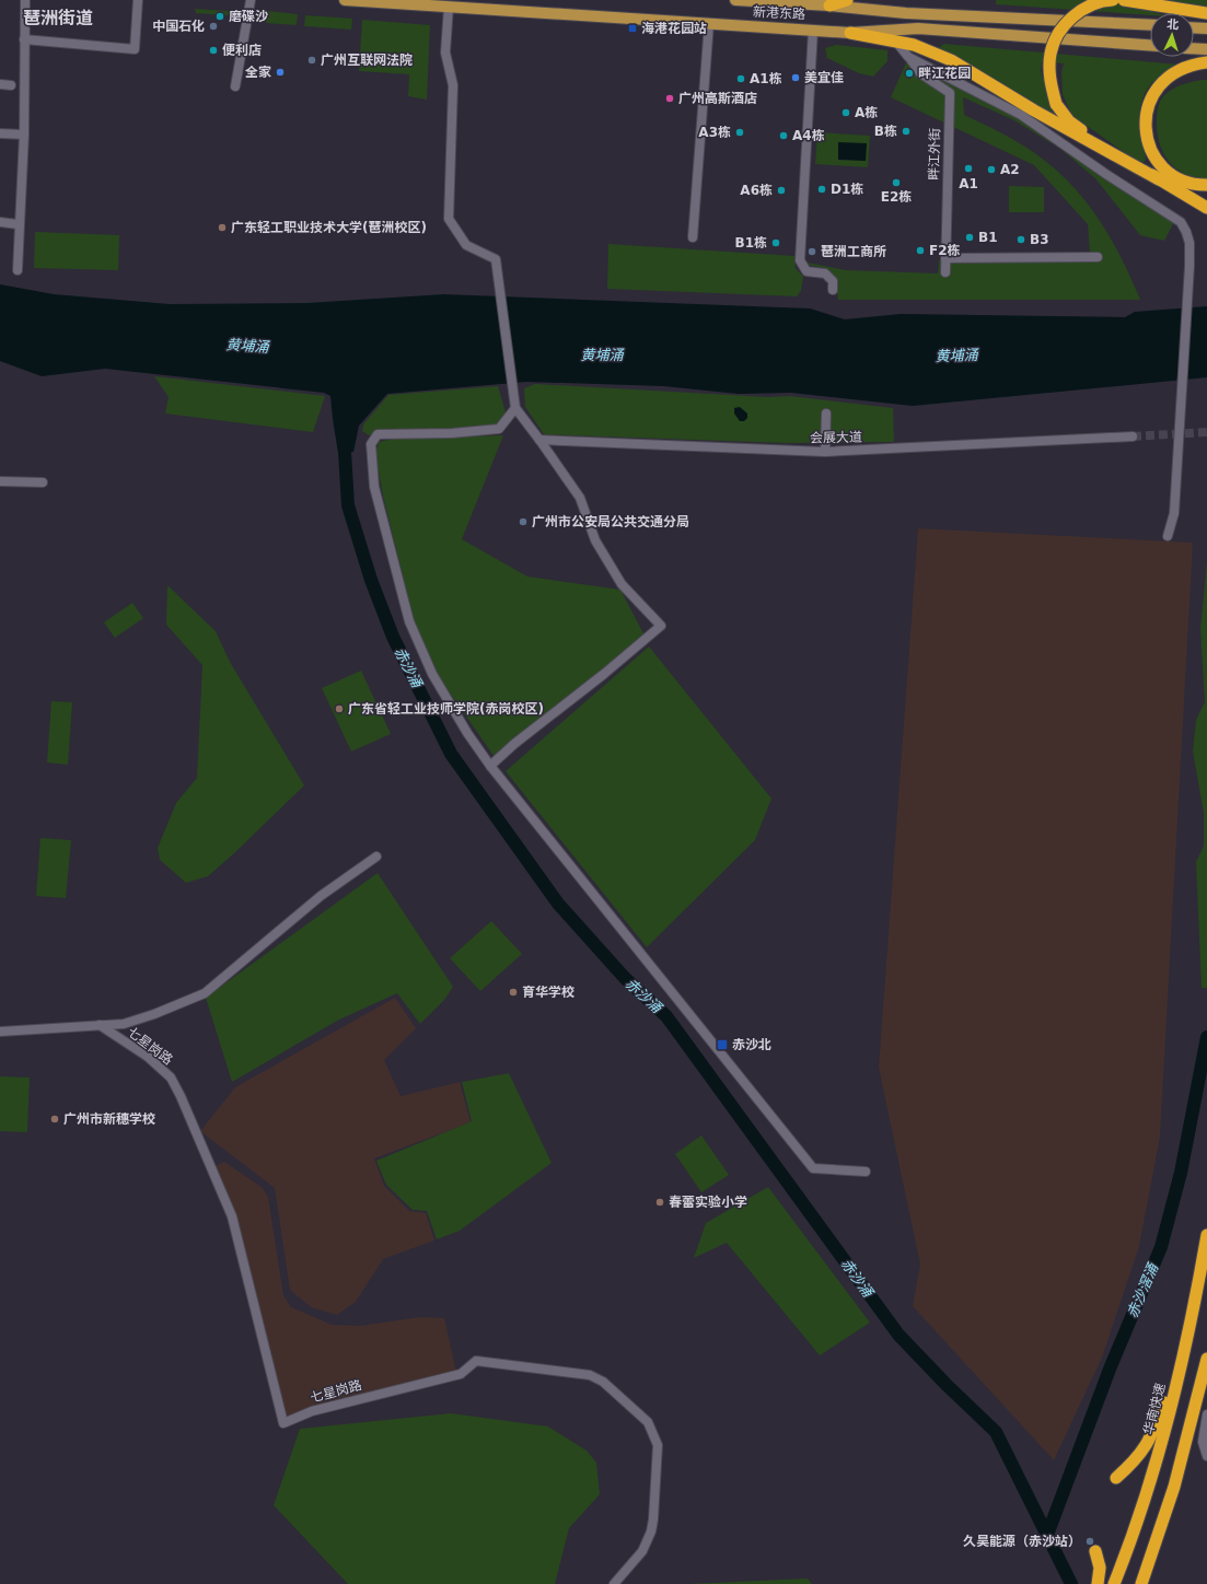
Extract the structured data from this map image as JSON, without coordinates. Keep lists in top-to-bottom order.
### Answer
{
  "streets": {
    "highway": ["华南快速"],
    "main road": ["新港东路"],
    "street": ["畔江外街", "会展大道", "七星岗路"]
  },
  "districts": ["琶洲街道"],
  "water": ["黄埔涌", "赤沙涌", "赤沙滘涌"],
  "places": {
    "other": [
      "磨碟沙",
      "中国石化",
      "便利店",
      "广州互联网法院",
      "全家",
      "畔江花园",
      "美宜佳",
      "A1栋",
      "广州高斯酒店",
      "A栋",
      "B栋",
      "A3栋",
      "A4栋",
      "A1",
      "A2",
      "E2栋",
      "D1栋",
      "A6栋",
      "广东轻工职业技术大学(琶洲校区)",
      "B1",
      "B3",
      "B1栋",
      "F2栋",
      "琶洲工商所",
      "广州市公安局公共交通分局",
      "广东省轻工业技师学院(赤岗校区)",
      "育华学校",
      "广州市新穗学校",
      "春蕾实验小学",
      "久昊能源（赤沙站）"
    ],
    "transit": ["海港花园站", "赤沙北"]
  },
  "north": "top"
}
